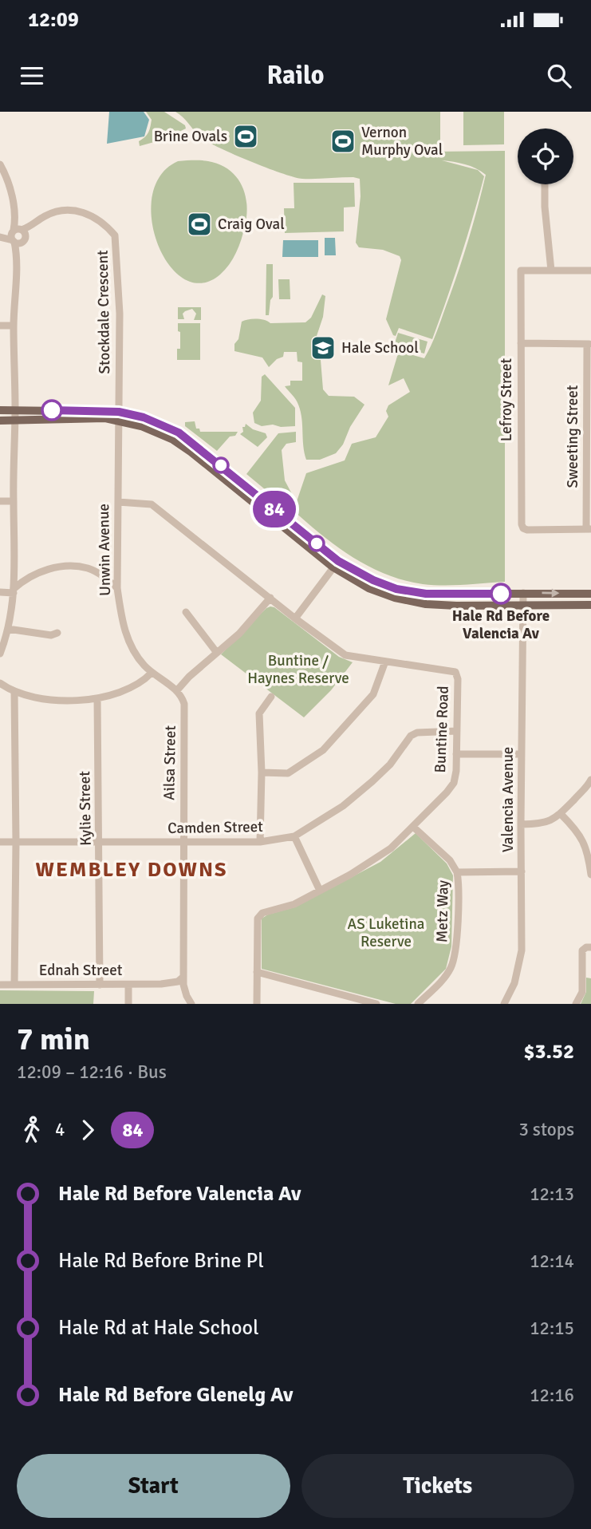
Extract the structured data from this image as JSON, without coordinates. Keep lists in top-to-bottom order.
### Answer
{
  "streets": {
    "street": [
      "Stockdale Crescent",
      "Lefroy Street",
      "Sweeting Street",
      "Unwin Avenue",
      "Buntine Road",
      "Ailsa Street",
      "Valencia Avenue",
      "Kylie Street",
      "Camden Street",
      "Metz Way",
      "Ednah Street"
    ]
  },
  "crossings": [
    ["Stockdale Crescent", "Unwin Avenue"],
    ["Lefroy Street", "Sweeting Street"],
    ["Unwin Avenue", "Buntine Road"],
    ["Unwin Avenue", "Ailsa Street"],
    ["Buntine Road", "Camden Street"],
    ["Ailsa Street", "Camden Street"],
    ["Ailsa Street", "Ednah Street"],
    ["Kylie Street", "Camden Street"],
    ["Kylie Street", "Ednah Street"]
  ],
  "districts": ["WEMBLEY DOWNS"],
  "parks": ["Buntine / Haynes Reserve", "AS Luketina Reserve"],
  "places": {
    "sports": ["Brine Ovals", "Vernon Murphy Oval", "Craig Oval"],
    "school or university": ["Hale School"],
    "other": ["Hale Rd Before Valencia Av"]
  },
  "lines": ["bus line 84"],
  "page": {
    "status": "12:09",
    "header": "Railo",
    "on_map": "84",
    "heading": ["7 min", "12:09 – 12:16 · Bus", "$3.52"],
    "legs": ["4", "84", "3 stops"],
    "list": [
      {
        "name": "Hale Rd Before Valencia Av",
        "value": "12:13"
      },
      {
        "name": "Hale Rd Before Brine Pl",
        "value": "12:14"
      },
      {
        "name": "Hale Rd at Hale School",
        "value": "12:15"
      },
      {
        "name": "Hale Rd Before Glenelg Av",
        "value": "12:16"
      }
    ],
    "buttons": ["Start", "Tickets"]
  }
}
